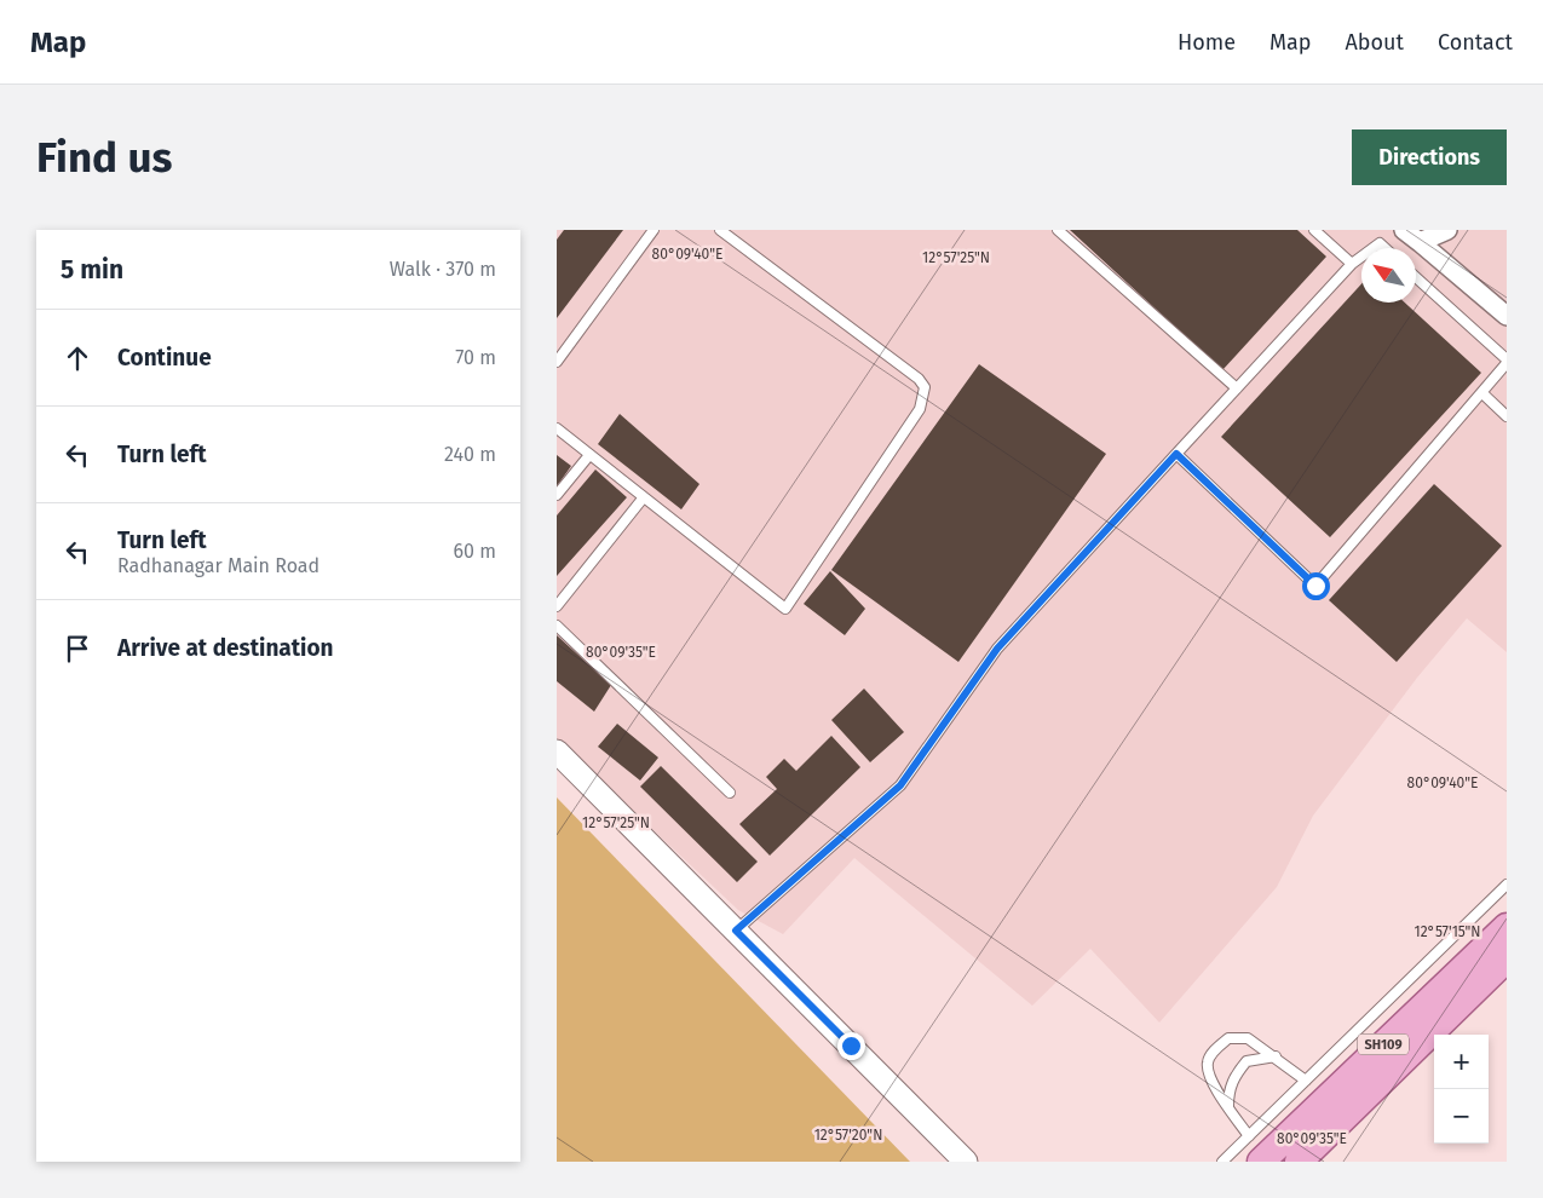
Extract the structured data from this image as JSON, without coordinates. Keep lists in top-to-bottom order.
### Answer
{
  "streets": {
    "main road": ["SH109"]
  },
  "north": "top left",
  "page": {
    "header": "Map",
    "nav": [
      "Home",
      "Map",
      "About",
      "Contact"
    ],
    "buttons": "Directions",
    "title": "Find us",
    "heading": ["5 min", "Walk · 370 m"],
    "list": [
      ["Continue", "70 m"],
      ["Turn left", "240 m"],
      ["Turn left", "Radhanagar Main Road", "60 m"],
      "Arrive at destination"
    ],
    "map_buttons": ["+", "−"]
  },
  "coordinates": [
    "80°09'40\"E",
    "12°57'25\"N",
    "80°09'35\"E",
    "12°57'15\"N",
    "12°57'20\"N"
  ]
}
